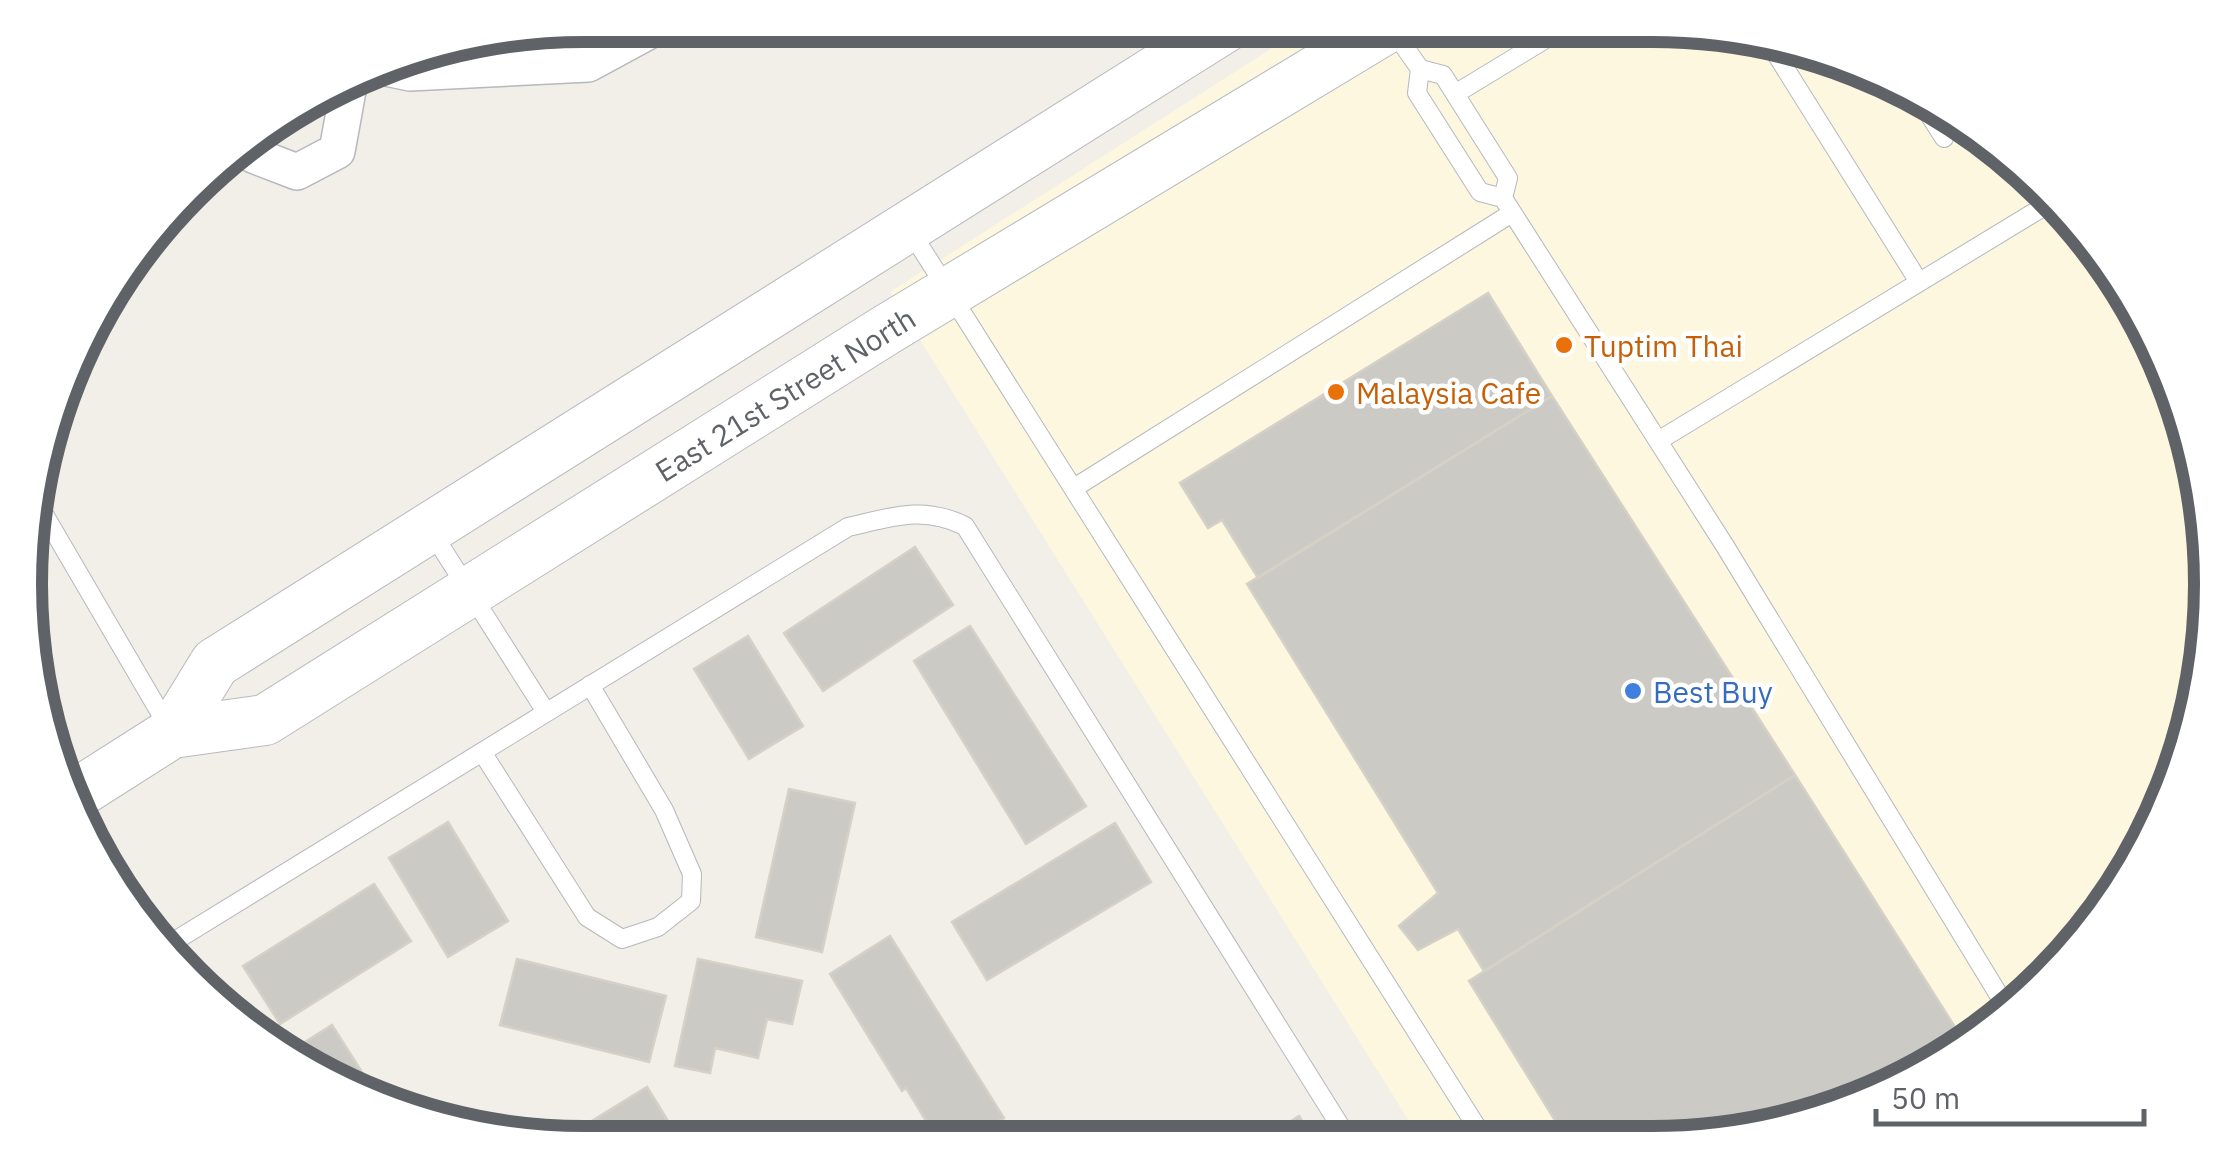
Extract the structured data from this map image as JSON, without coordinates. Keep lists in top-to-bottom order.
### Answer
{
  "streets": {
    "main road": ["East 21st Street North"]
  },
  "places": ["Tuptim Thai", "Malaysia Cafe", "Best Buy"],
  "scale_bar": "50 m"
}
